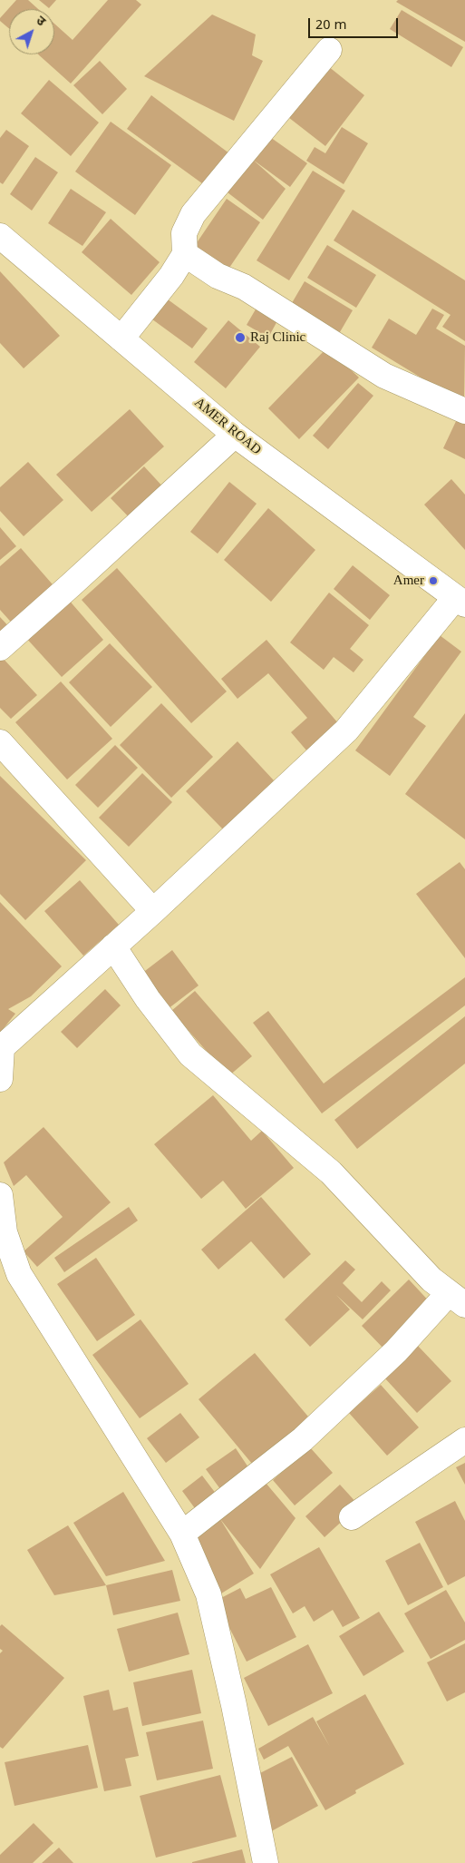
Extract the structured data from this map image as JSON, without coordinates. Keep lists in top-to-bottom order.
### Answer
{
  "streets": {
    "street": ["AMER ROAD"]
  },
  "places": ["Raj Clinic", "Amer"],
  "scale_bar": "20 m",
  "north": "top right"
}
